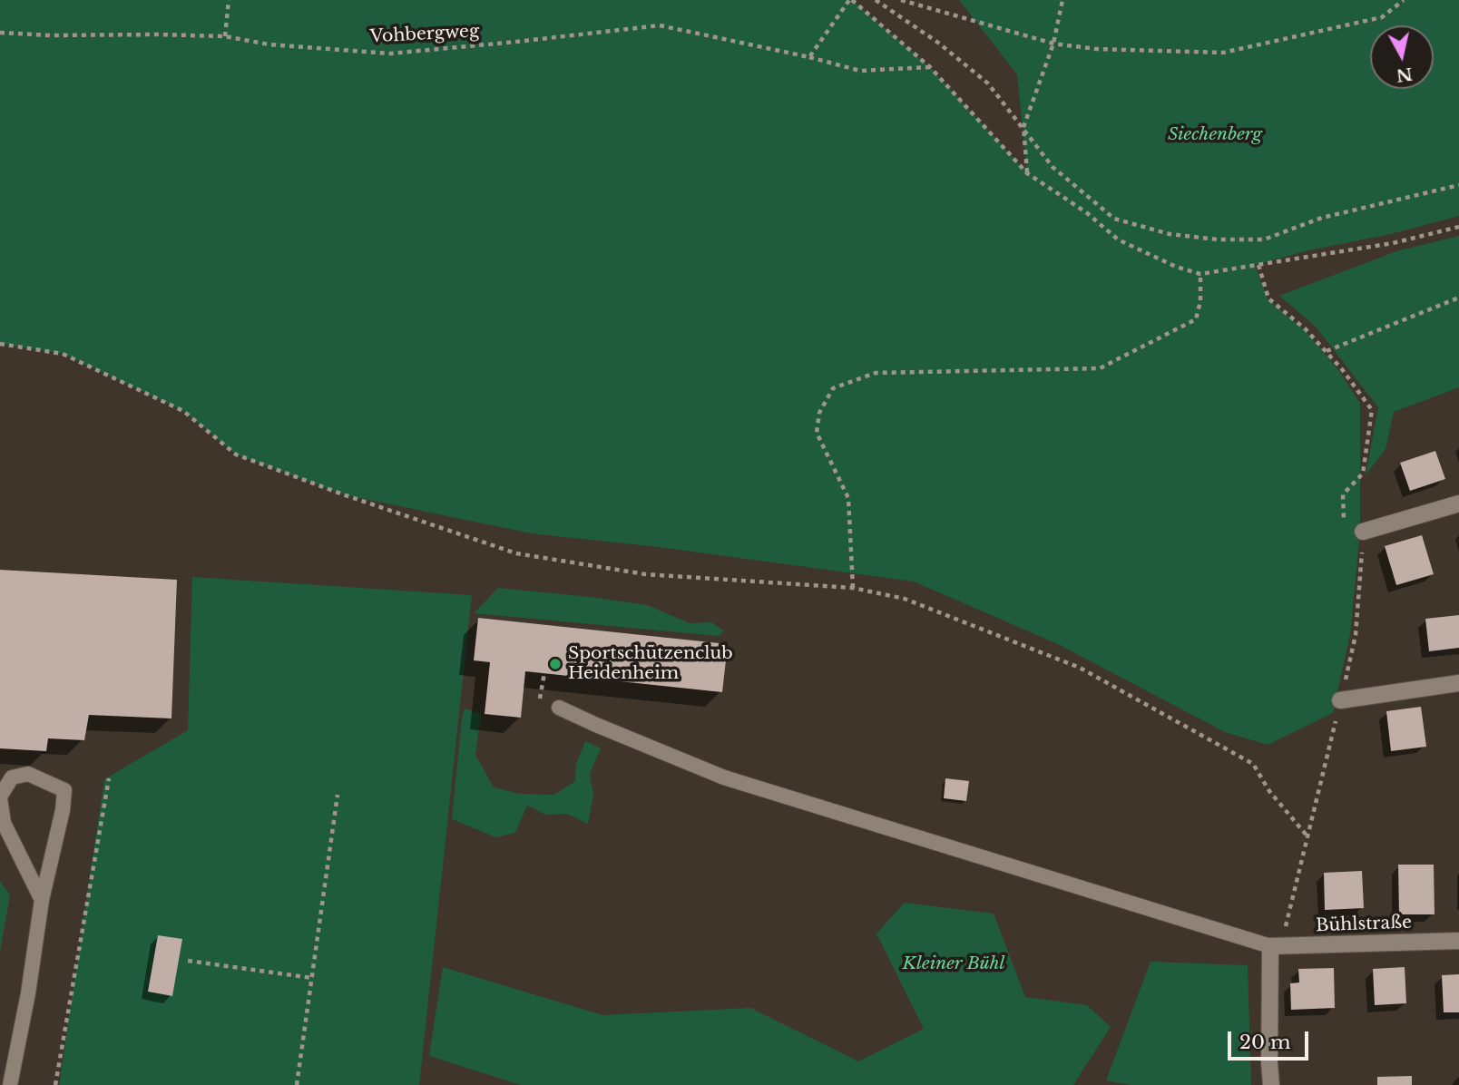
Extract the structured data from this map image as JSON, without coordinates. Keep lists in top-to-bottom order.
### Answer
{
  "streets": {
    "street": ["Bühlstraße"],
    "path": ["Vohbergweg"]
  },
  "parks": ["Siechenberg", "Kleiner Bühl"],
  "places": ["Sportschützenclub Heidenheim"],
  "scale_bar": "20 m",
  "north": "bottom"
}
